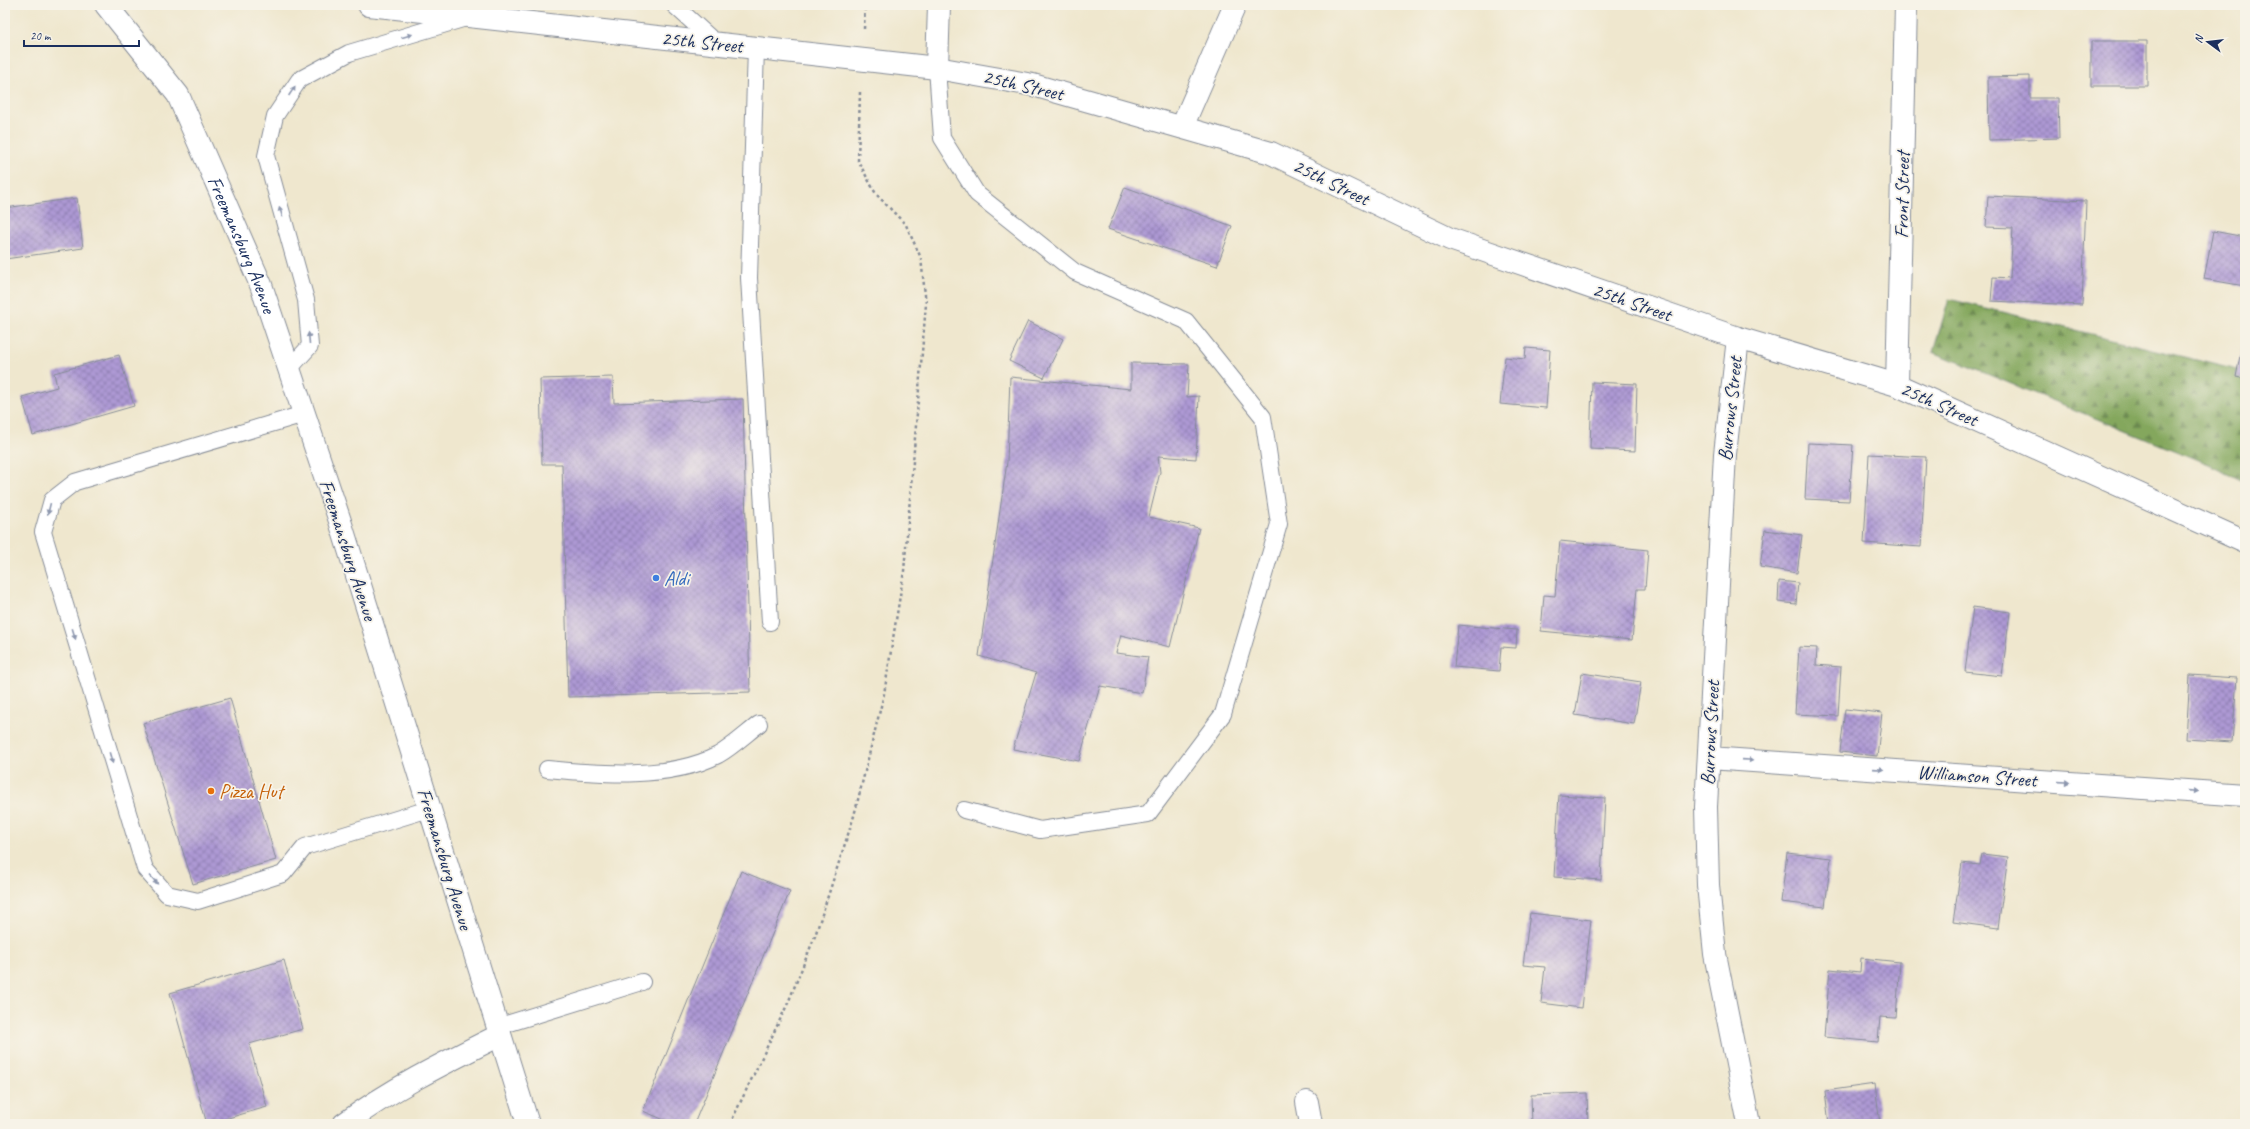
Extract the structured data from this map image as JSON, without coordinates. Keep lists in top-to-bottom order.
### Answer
{
  "streets": {
    "main road": [
      "25th Street",
      "Front Street",
      "Freemansburg Avenue",
      "Burrows Street",
      "Williamson Street"
    ]
  },
  "crossings": [
    ["25th Street", "Front Street"],
    ["25th Street", "Burrows Street"],
    ["Burrows Street", "Williamson Street"]
  ],
  "one_way": ["Williamson Street"],
  "places": ["Aldi", "Pizza Hut"],
  "scale_bar": "20 m",
  "north": "left"
}
